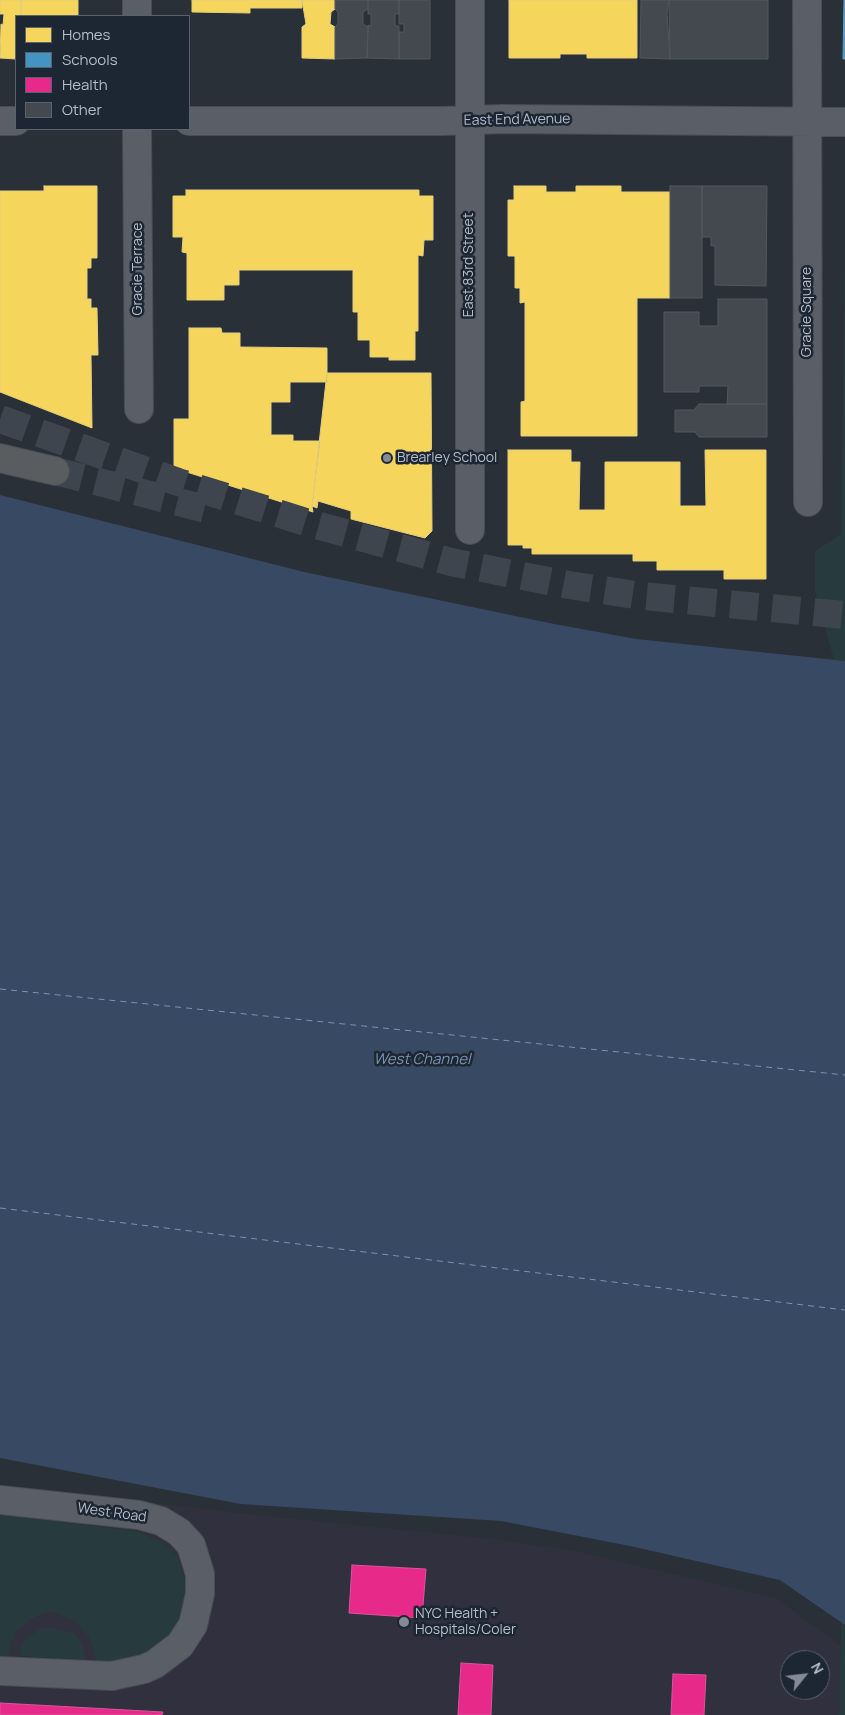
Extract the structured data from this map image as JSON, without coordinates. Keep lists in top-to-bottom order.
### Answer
{
  "streets": {
    "street": [
      "East End Avenue",
      "East 83rd Street",
      "Gracie Terrace",
      "Gracie Square",
      "West Road"
    ]
  },
  "crossings": [
    ["East End Avenue", "East 83rd Street"],
    ["East End Avenue", "Gracie Square"]
  ],
  "water": ["West Channel"],
  "places": ["Brearley School", "NYC Health + Hospitals/Coler"],
  "legend": [
    "Homes",
    "Schools",
    "Health",
    "Other"
  ],
  "north": "top right"
}
